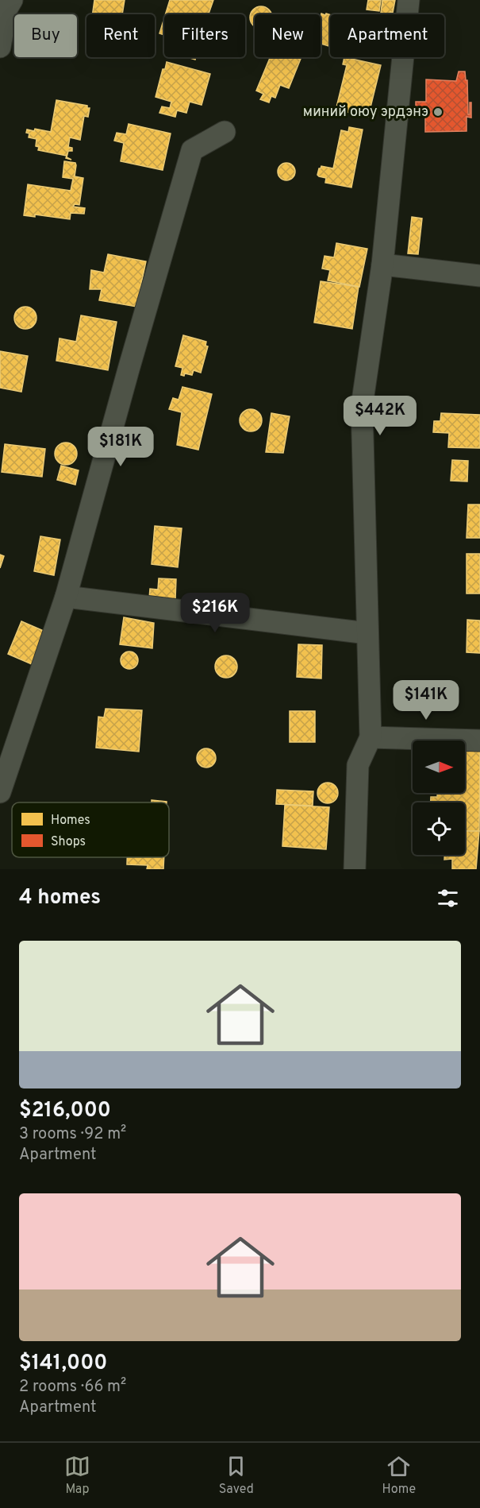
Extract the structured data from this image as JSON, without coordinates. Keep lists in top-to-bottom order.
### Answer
{
  "places": ["миний оюу эрдэнэ"],
  "legend": ["Homes", "Shops"],
  "north": "right",
  "page": {
    "chip": [
      "Buy",
      "Rent",
      "Filters",
      "New",
      "Apartment"
    ],
    "price": [
      "$442K",
      "$181K",
      "$216K",
      "$141K"
    ],
    "heading": "4 homes",
    "list": [
      {
        "name": "$216,000",
        "note": "3 rooms · 92 m² · Apartment"
      },
      {
        "name": "$141,000",
        "note": "2 rooms · 66 m² · Apartment"
      }
    ],
    "tabs": ["Map", "Saved", "Home"]
  }
}
